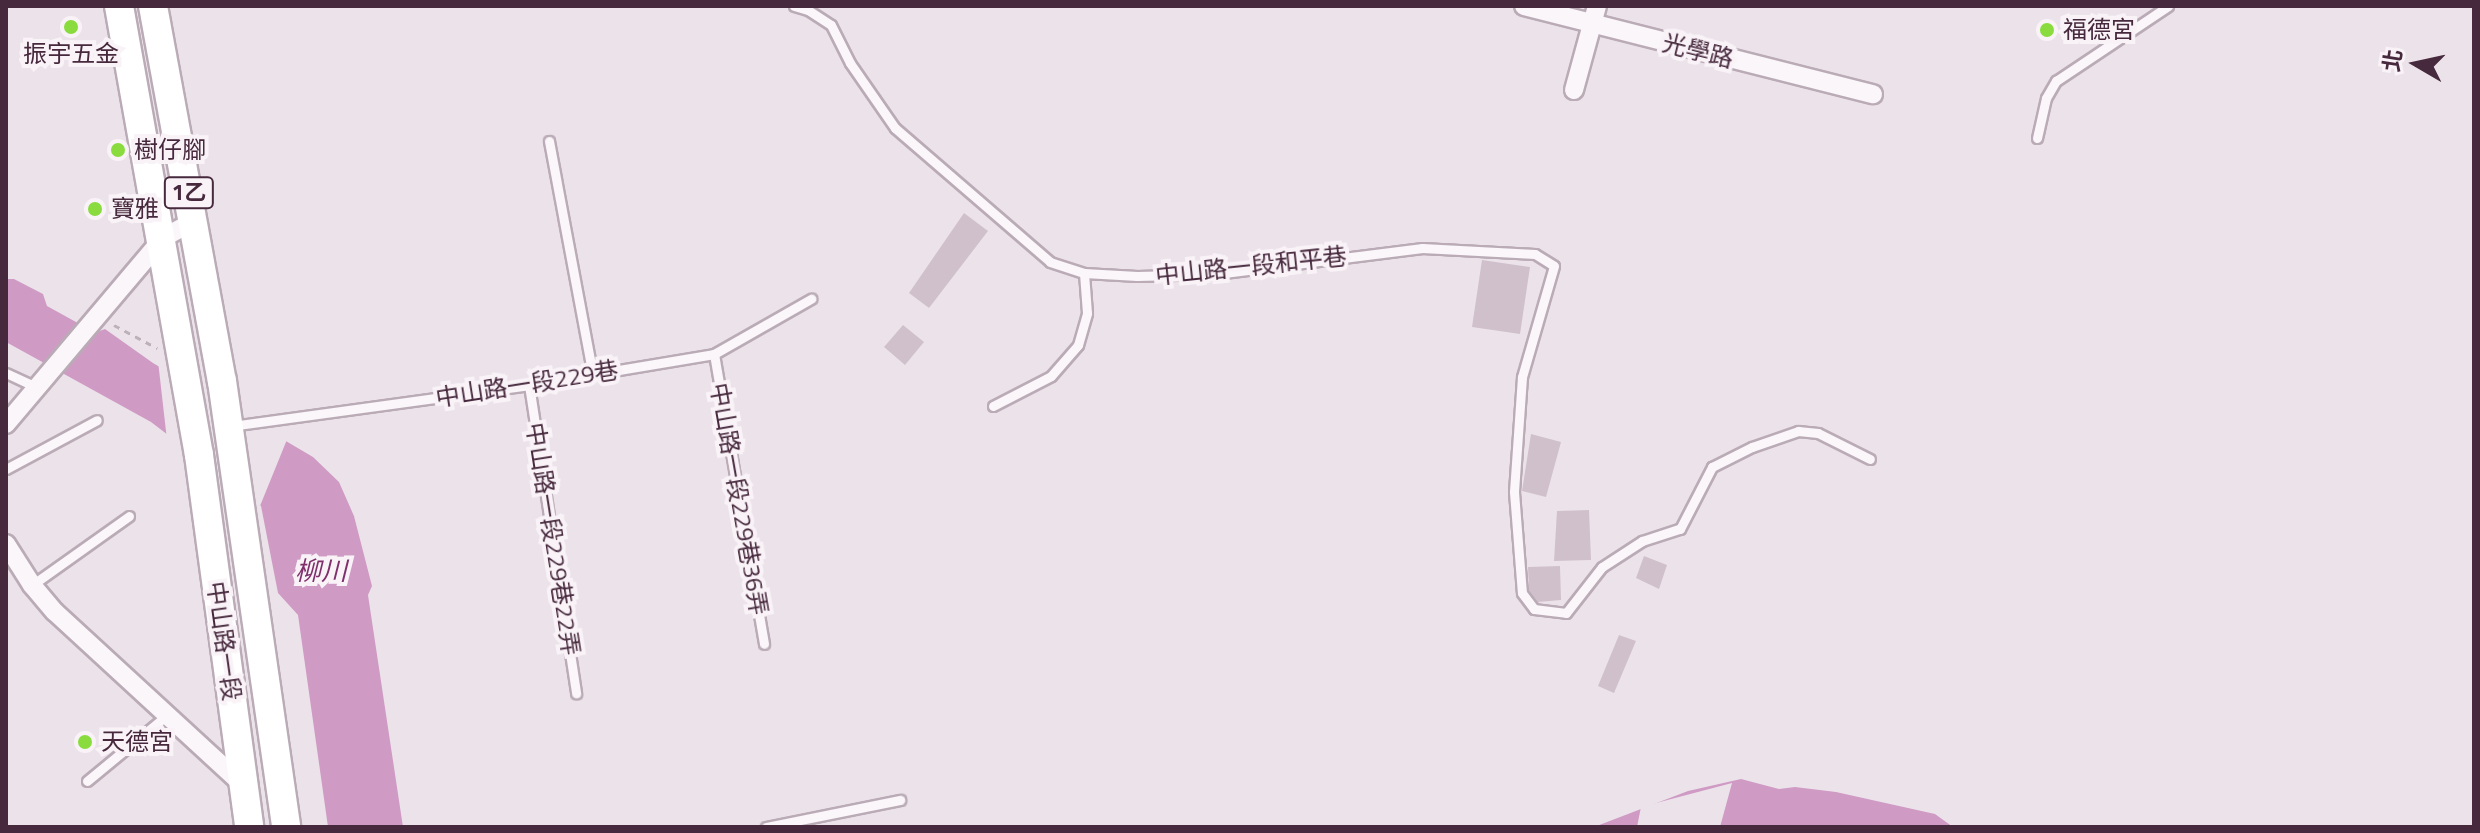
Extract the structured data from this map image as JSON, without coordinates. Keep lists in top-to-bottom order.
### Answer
{
  "streets": {
    "main road": ["1乙", "中山路一段"],
    "street": ["光學路"],
    "lane": [
      "中山路一段和平巷",
      "中山路一段229巷",
      "中山路一段229巷36弄",
      "中山路一段229巷22弄"
    ]
  },
  "crossings": [
    ["1乙", "中山路一段229巷"],
    ["1乙", "中山路一段"],
    ["中山路一段229巷", "中山路一段229巷36弄"],
    ["中山路一段229巷", "中山路一段229巷22弄"],
    ["中山路一段229巷", "中山路一段"]
  ],
  "water": ["柳川"],
  "places": [
    "振宇五金",
    "福德宮",
    "樹仔腳",
    "寶雅",
    "天德宮"
  ],
  "north": "left"
}
